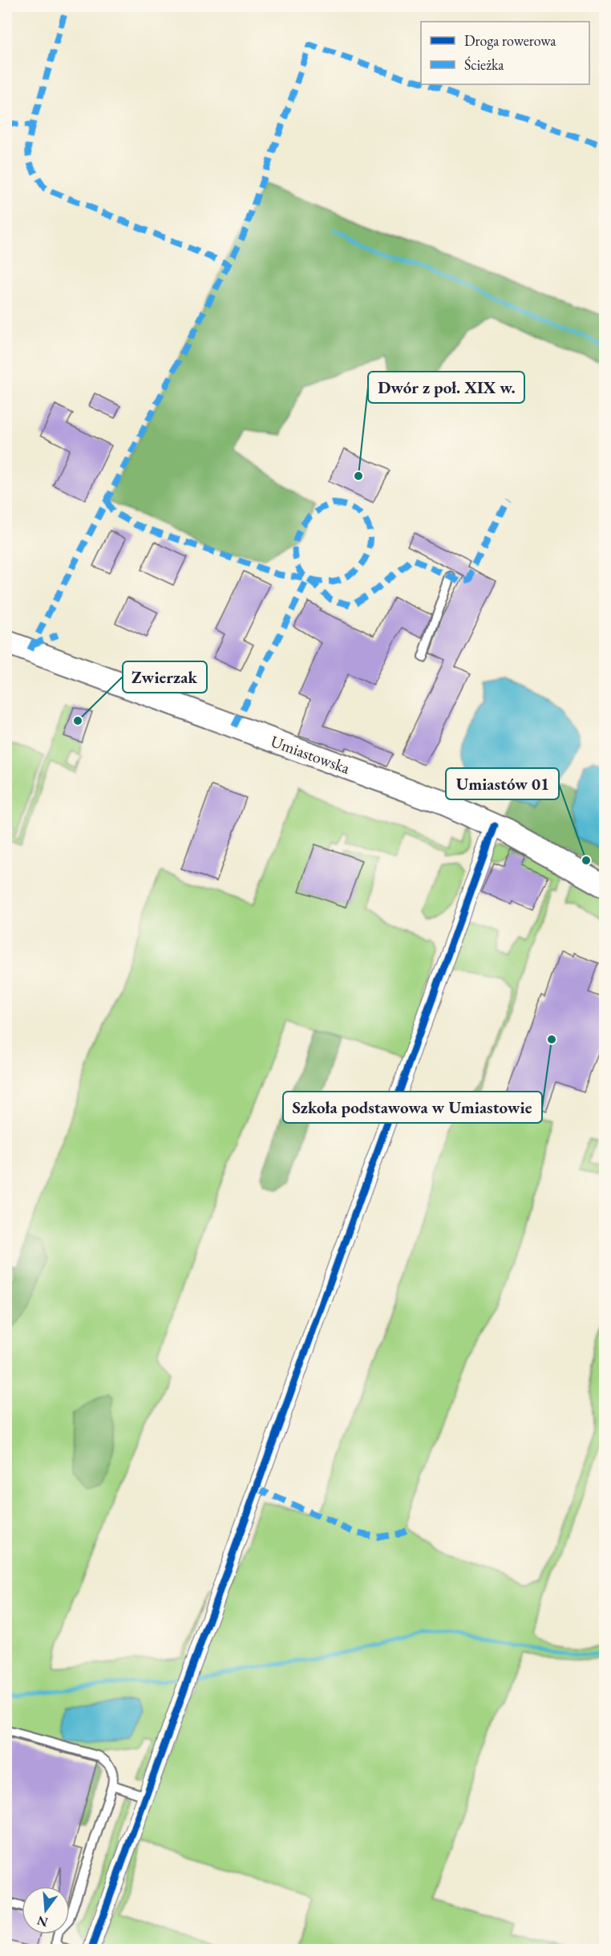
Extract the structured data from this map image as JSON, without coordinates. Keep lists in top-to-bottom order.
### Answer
{
  "streets": {
    "main road": ["Umiastowska"]
  },
  "places": [
    "Dwór z poł. XIX w.",
    "Zwierzak",
    "Umiastów 01",
    "Szkoła podstawowa w Umiastowie"
  ],
  "legend": ["Droga rowerowa", "Ścieżka"],
  "north": "bottom"
}
